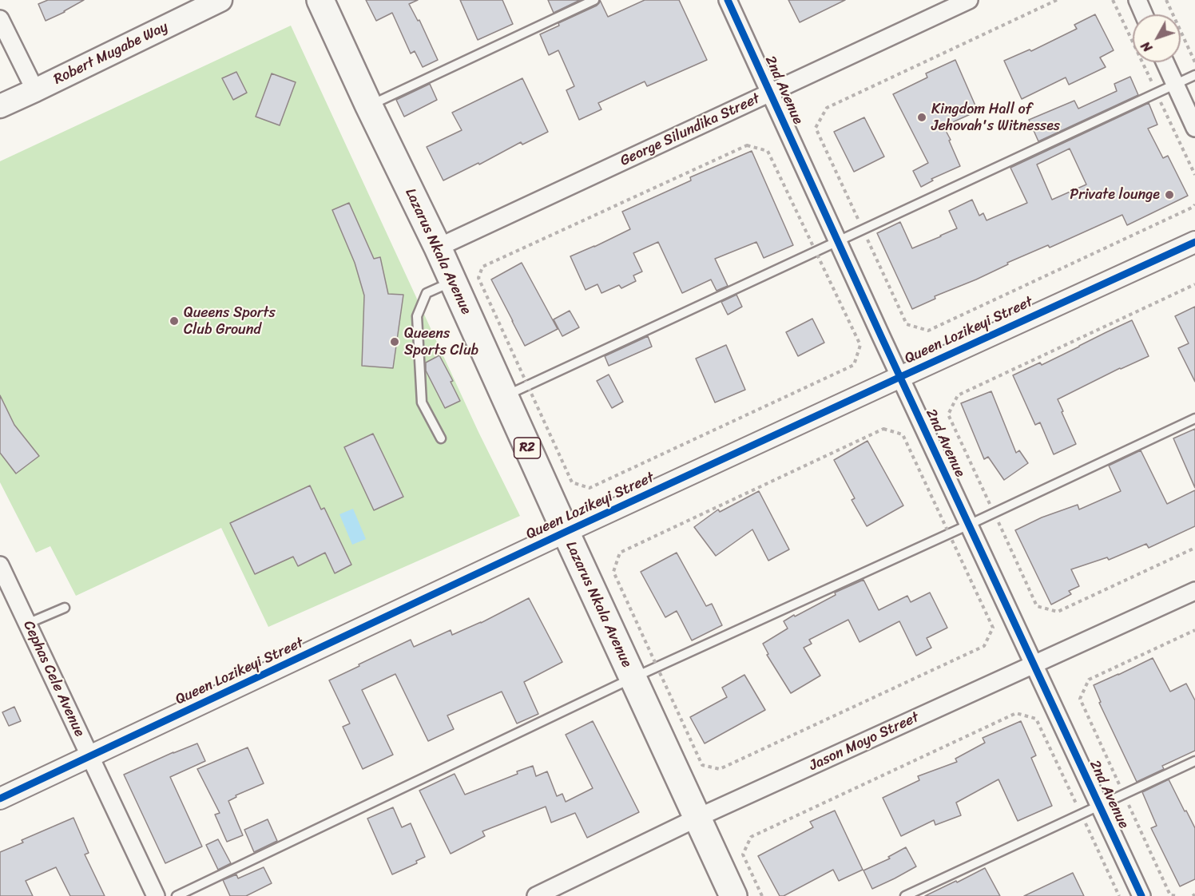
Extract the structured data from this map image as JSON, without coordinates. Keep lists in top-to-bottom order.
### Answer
{
  "streets": {
    "highway": ["Lazarus Nkala Avenue", "R2"],
    "main road": ["Robert Mugabe Way"],
    "street": [
      "2nd Avenue",
      "George Silundika Street",
      "Queen Lozikeyi Street",
      "Cephas Cele Avenue",
      "Jason Moyo Street"
    ]
  },
  "crossings": [
    ["2nd Avenue", "George Silundika Street"],
    ["2nd Avenue", "Queen Lozikeyi Street"],
    ["2nd Avenue", "Jason Moyo Street"],
    ["George Silundika Street", "Lazarus Nkala Avenue"],
    ["Lazarus Nkala Avenue", "Queen Lozikeyi Street"],
    ["Lazarus Nkala Avenue", "Jason Moyo Street"],
    ["Queen Lozikeyi Street", "Cephas Cele Avenue"]
  ],
  "places": [
    "Kingdom Hall of Jehovah's Witnesses",
    "Private lounge",
    "Queens Sports Club Ground",
    "Queens Sports Club"
  ],
  "north": "bottom left"
}
